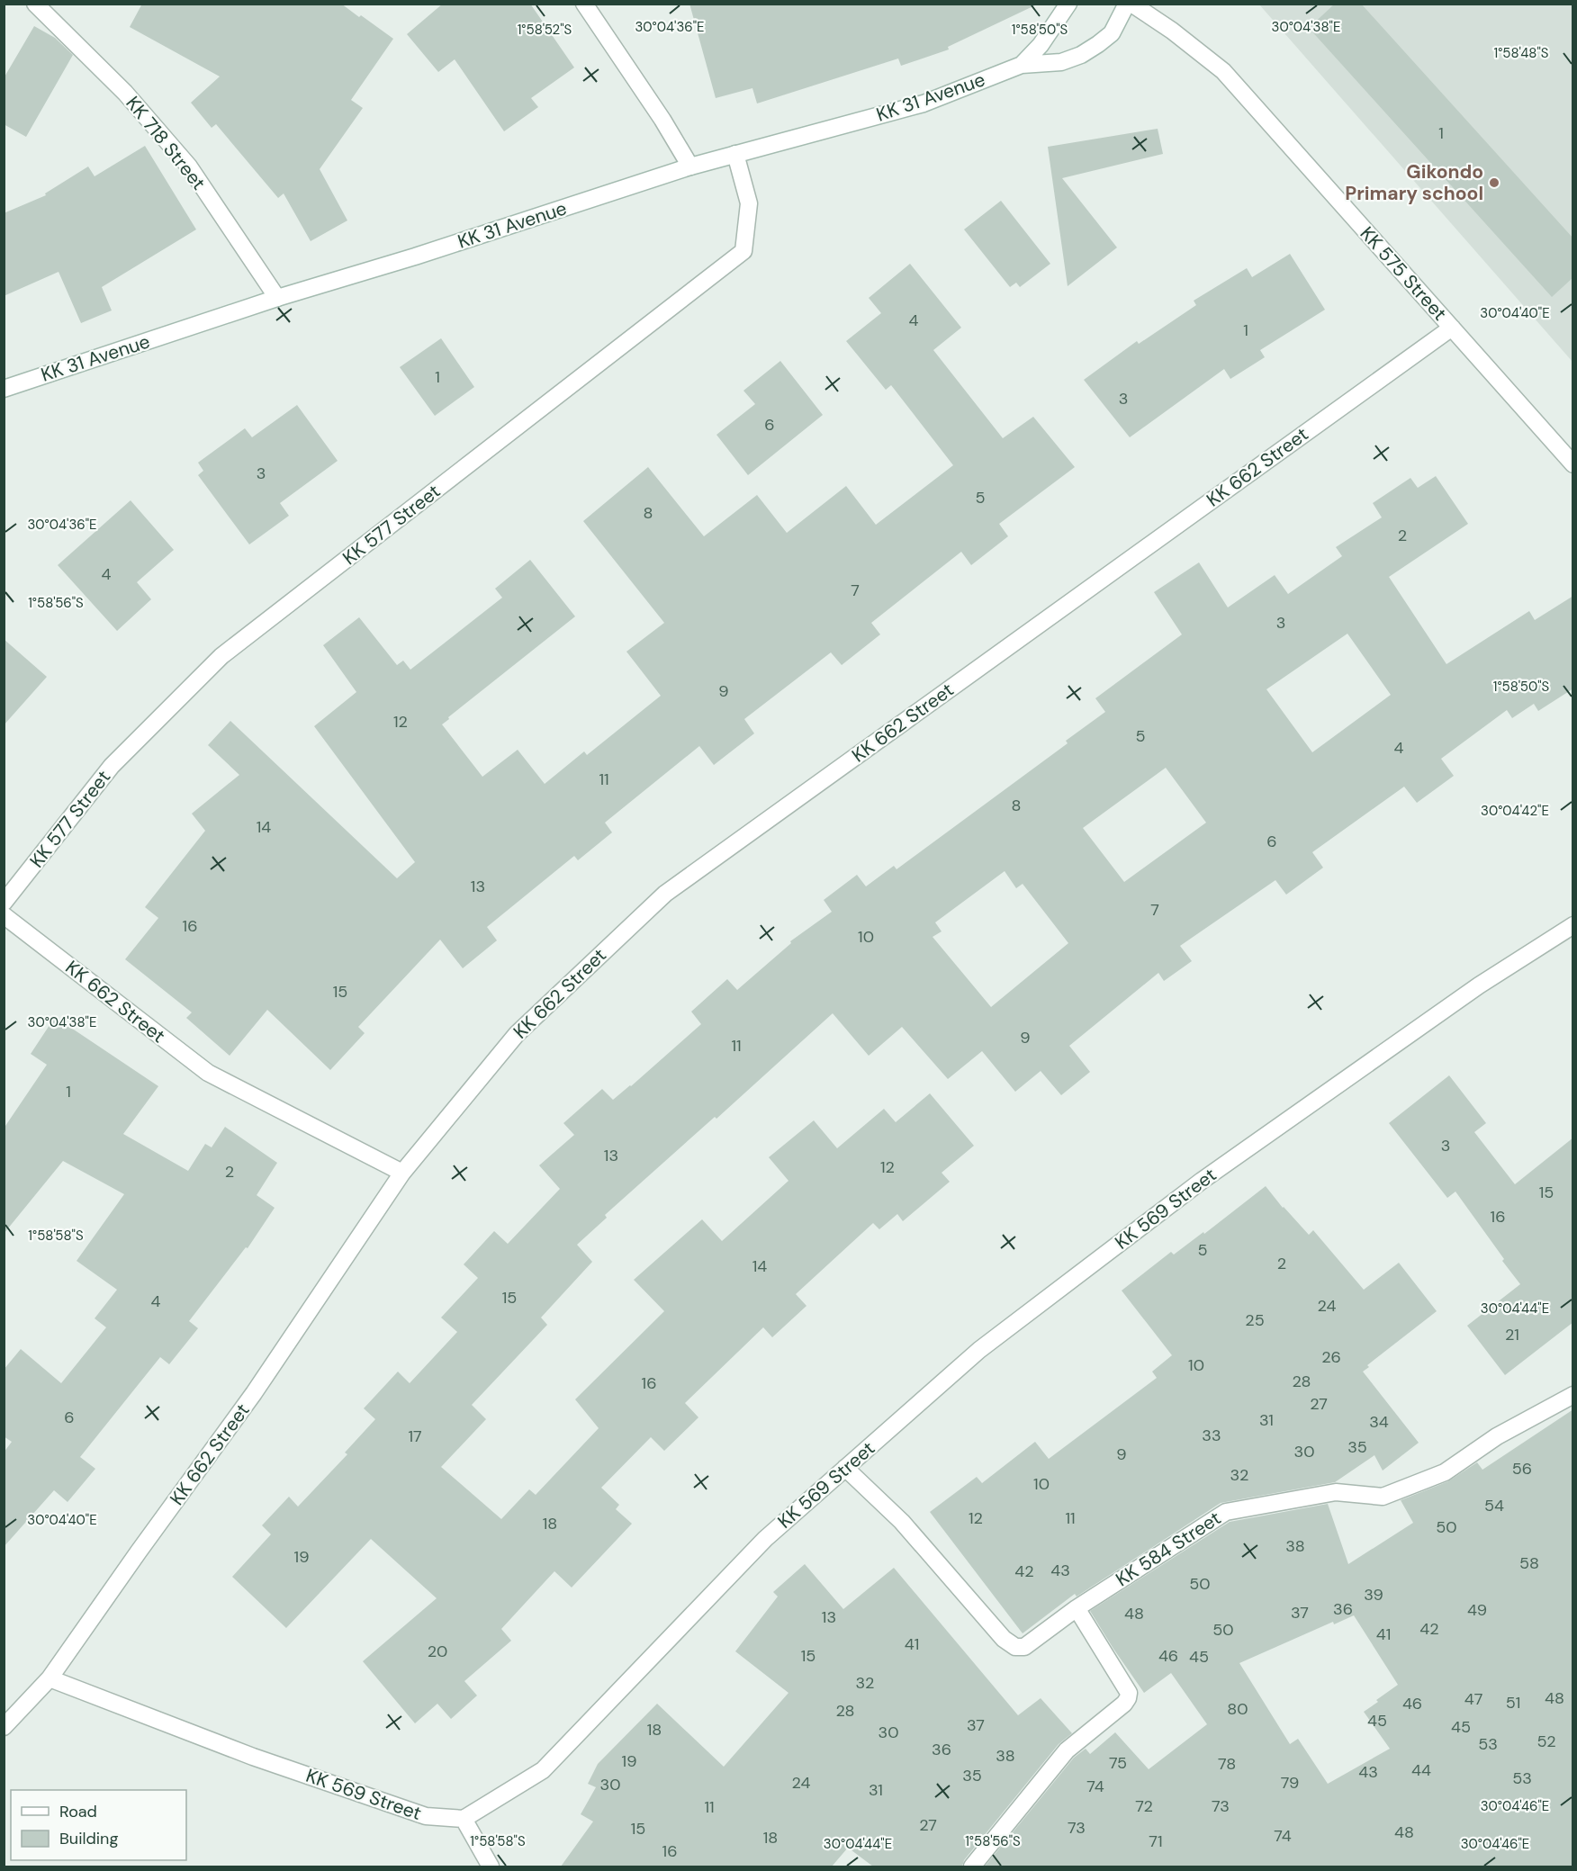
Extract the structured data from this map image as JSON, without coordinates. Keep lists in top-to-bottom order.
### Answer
{
  "streets": {
    "street": [
      "KK 31 Avenue",
      "KK 718 Street",
      "KK 575 Street",
      "KK 662 Street",
      "KK 577 Street",
      "KK 569 Street",
      "KK 584 Street"
    ]
  },
  "crossings": [
    ["KK 31 Avenue", "KK 718 Street"],
    ["KK 31 Avenue", "KK 577 Street"],
    ["KK 575 Street", "KK 662 Street"],
    ["KK 662 Street", "KK 569 Street"],
    ["KK 569 Street", "KK 584 Street"]
  ],
  "places": ["Gikondo Primary school"],
  "house_numbers": [
    "1",
    "4",
    "1",
    "1",
    "3",
    "6",
    "3",
    "5",
    "8",
    "2",
    "4",
    "7",
    "3",
    "9",
    "12",
    "5",
    "4",
    "11",
    "8",
    "14",
    "6",
    "13",
    "7",
    "16",
    "10",
    "15",
    "9",
    "11",
    "1",
    "3",
    "13",
    "12",
    "2",
    "15",
    "16",
    "5",
    "2",
    "14",
    "15",
    "4",
    "24",
    "25",
    "21",
    "26",
    "10",
    "28",
    "16",
    "27",
    "6",
    "31",
    "34",
    "33",
    "17",
    "35",
    "30",
    "9",
    "56",
    "32",
    "10",
    "54",
    "12",
    "11",
    "18",
    "50",
    "38",
    "19",
    "58",
    "43",
    "42",
    "50",
    "39",
    "36",
    "49",
    "37",
    "48",
    "13",
    "42",
    "50",
    "41",
    "41",
    "20",
    "15",
    "46",
    "45",
    "32",
    "48",
    "47",
    "51",
    "46",
    "80",
    "28",
    "45",
    "37",
    "45",
    "18",
    "30",
    "52",
    "53",
    "36",
    "38",
    "19",
    "75",
    "78",
    "44",
    "43",
    "35",
    "53",
    "24",
    "79",
    "30",
    "74",
    "31",
    "72",
    "73",
    "11",
    "27",
    "73",
    "15",
    "48",
    "74",
    "18",
    "71",
    "16"
  ],
  "legend": ["Road", "Building"],
  "coordinates": [
    "30°04'36\"E",
    "30°04'38\"E",
    "1°58'50\"S",
    "1°58'52\"S",
    "1°58'48\"S",
    "30°04'40\"E",
    "1°58'56\"S",
    "30°04'42\"E",
    "1°58'58\"S",
    "30°04'44\"E",
    "30°04'46\"E"
  ]
}
